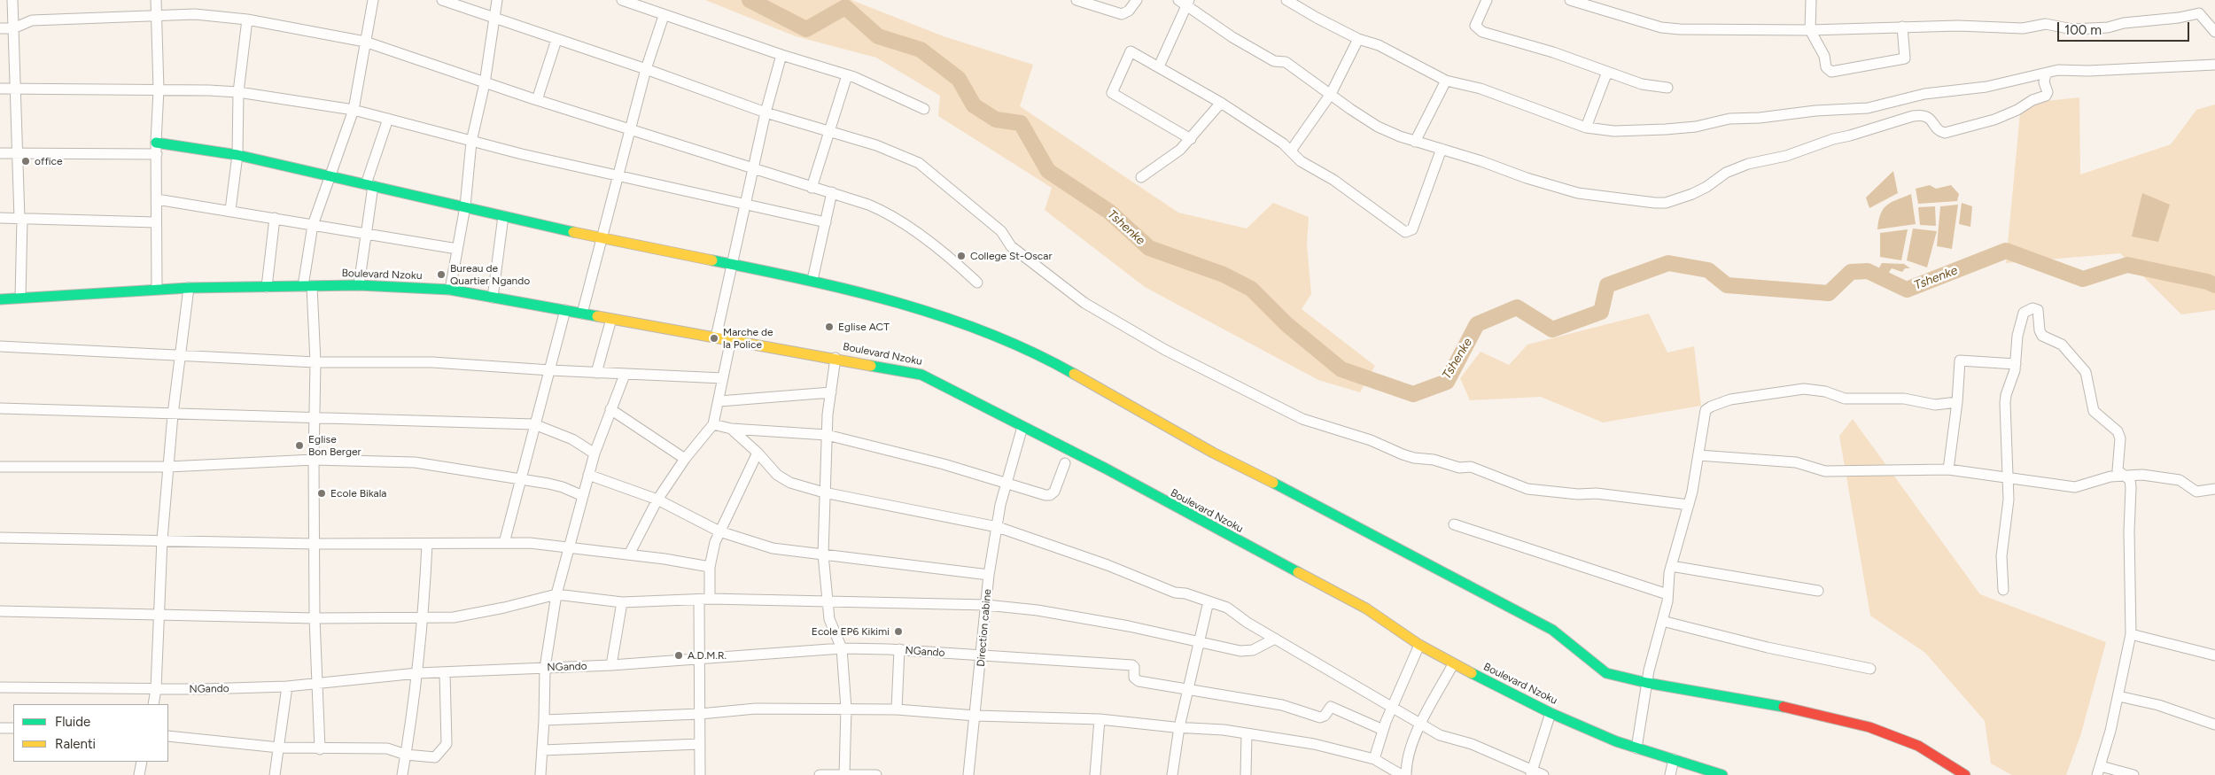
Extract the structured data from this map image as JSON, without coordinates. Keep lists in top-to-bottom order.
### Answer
{
  "streets": {
    "street": ["Boulevard Nzoku", "Direction cabine", "NGando"]
  },
  "crossings": [
    ["Boulevard Nzoku", "Direction cabine"],
    ["Direction cabine", "NGando"]
  ],
  "water": ["Tshenke"],
  "places": [
    "office",
    "College St-Oscar",
    "Bureau de Quartier Ngando",
    "Eglise ACT",
    "Marche de la Police",
    "Eglise Bon Berger",
    "Ecole Bikala",
    "Ecole EP6 Kikimi",
    "A.D.M.R."
  ],
  "legend": ["Fluide", "Ralenti"],
  "scale_bar": "100 m"
}
